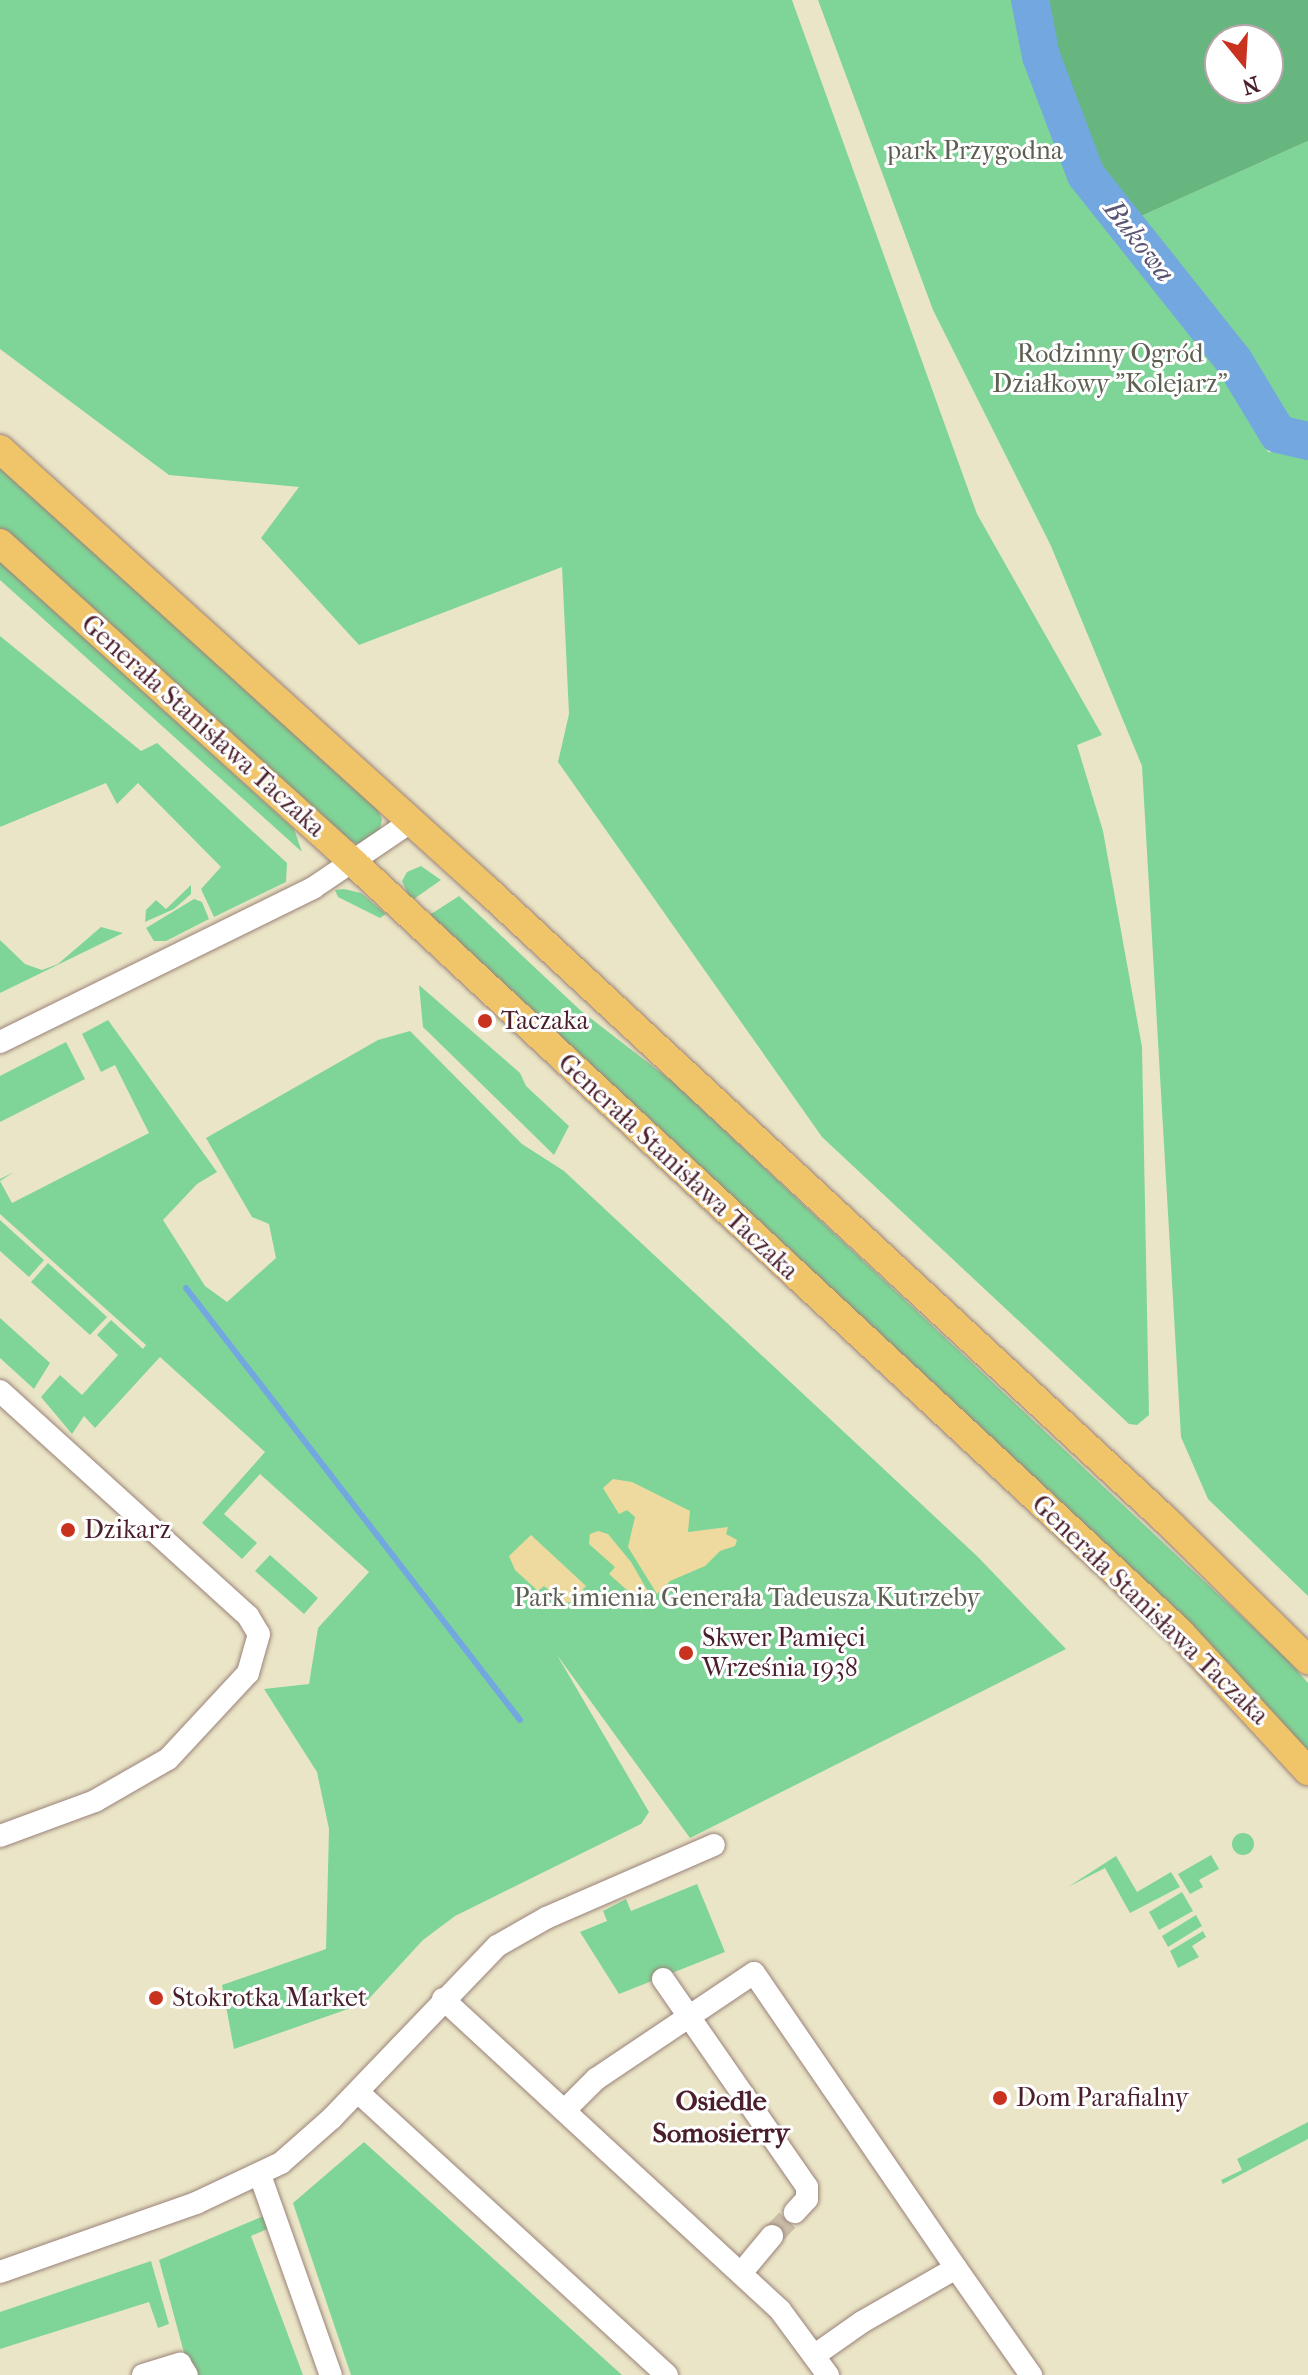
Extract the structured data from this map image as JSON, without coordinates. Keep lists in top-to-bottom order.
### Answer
{
  "streets": {
    "main road": ["Generała Stanisława Taczaka"]
  },
  "districts": ["Osiedle Somosierry"],
  "water": ["Bukowa"],
  "parks": ["park Przygodna", "Rodzinny Ogród Działkowy \"Kolejarz\"", "Park imienia Generała Tadeusza Kutrzeby"],
  "places": [
    "Taczaka",
    "Dzikarz",
    "Skwer Pamięci Września 1938",
    "Stokrotka Market",
    "Dom Parafialny"
  ],
  "north": "bottom"
}
